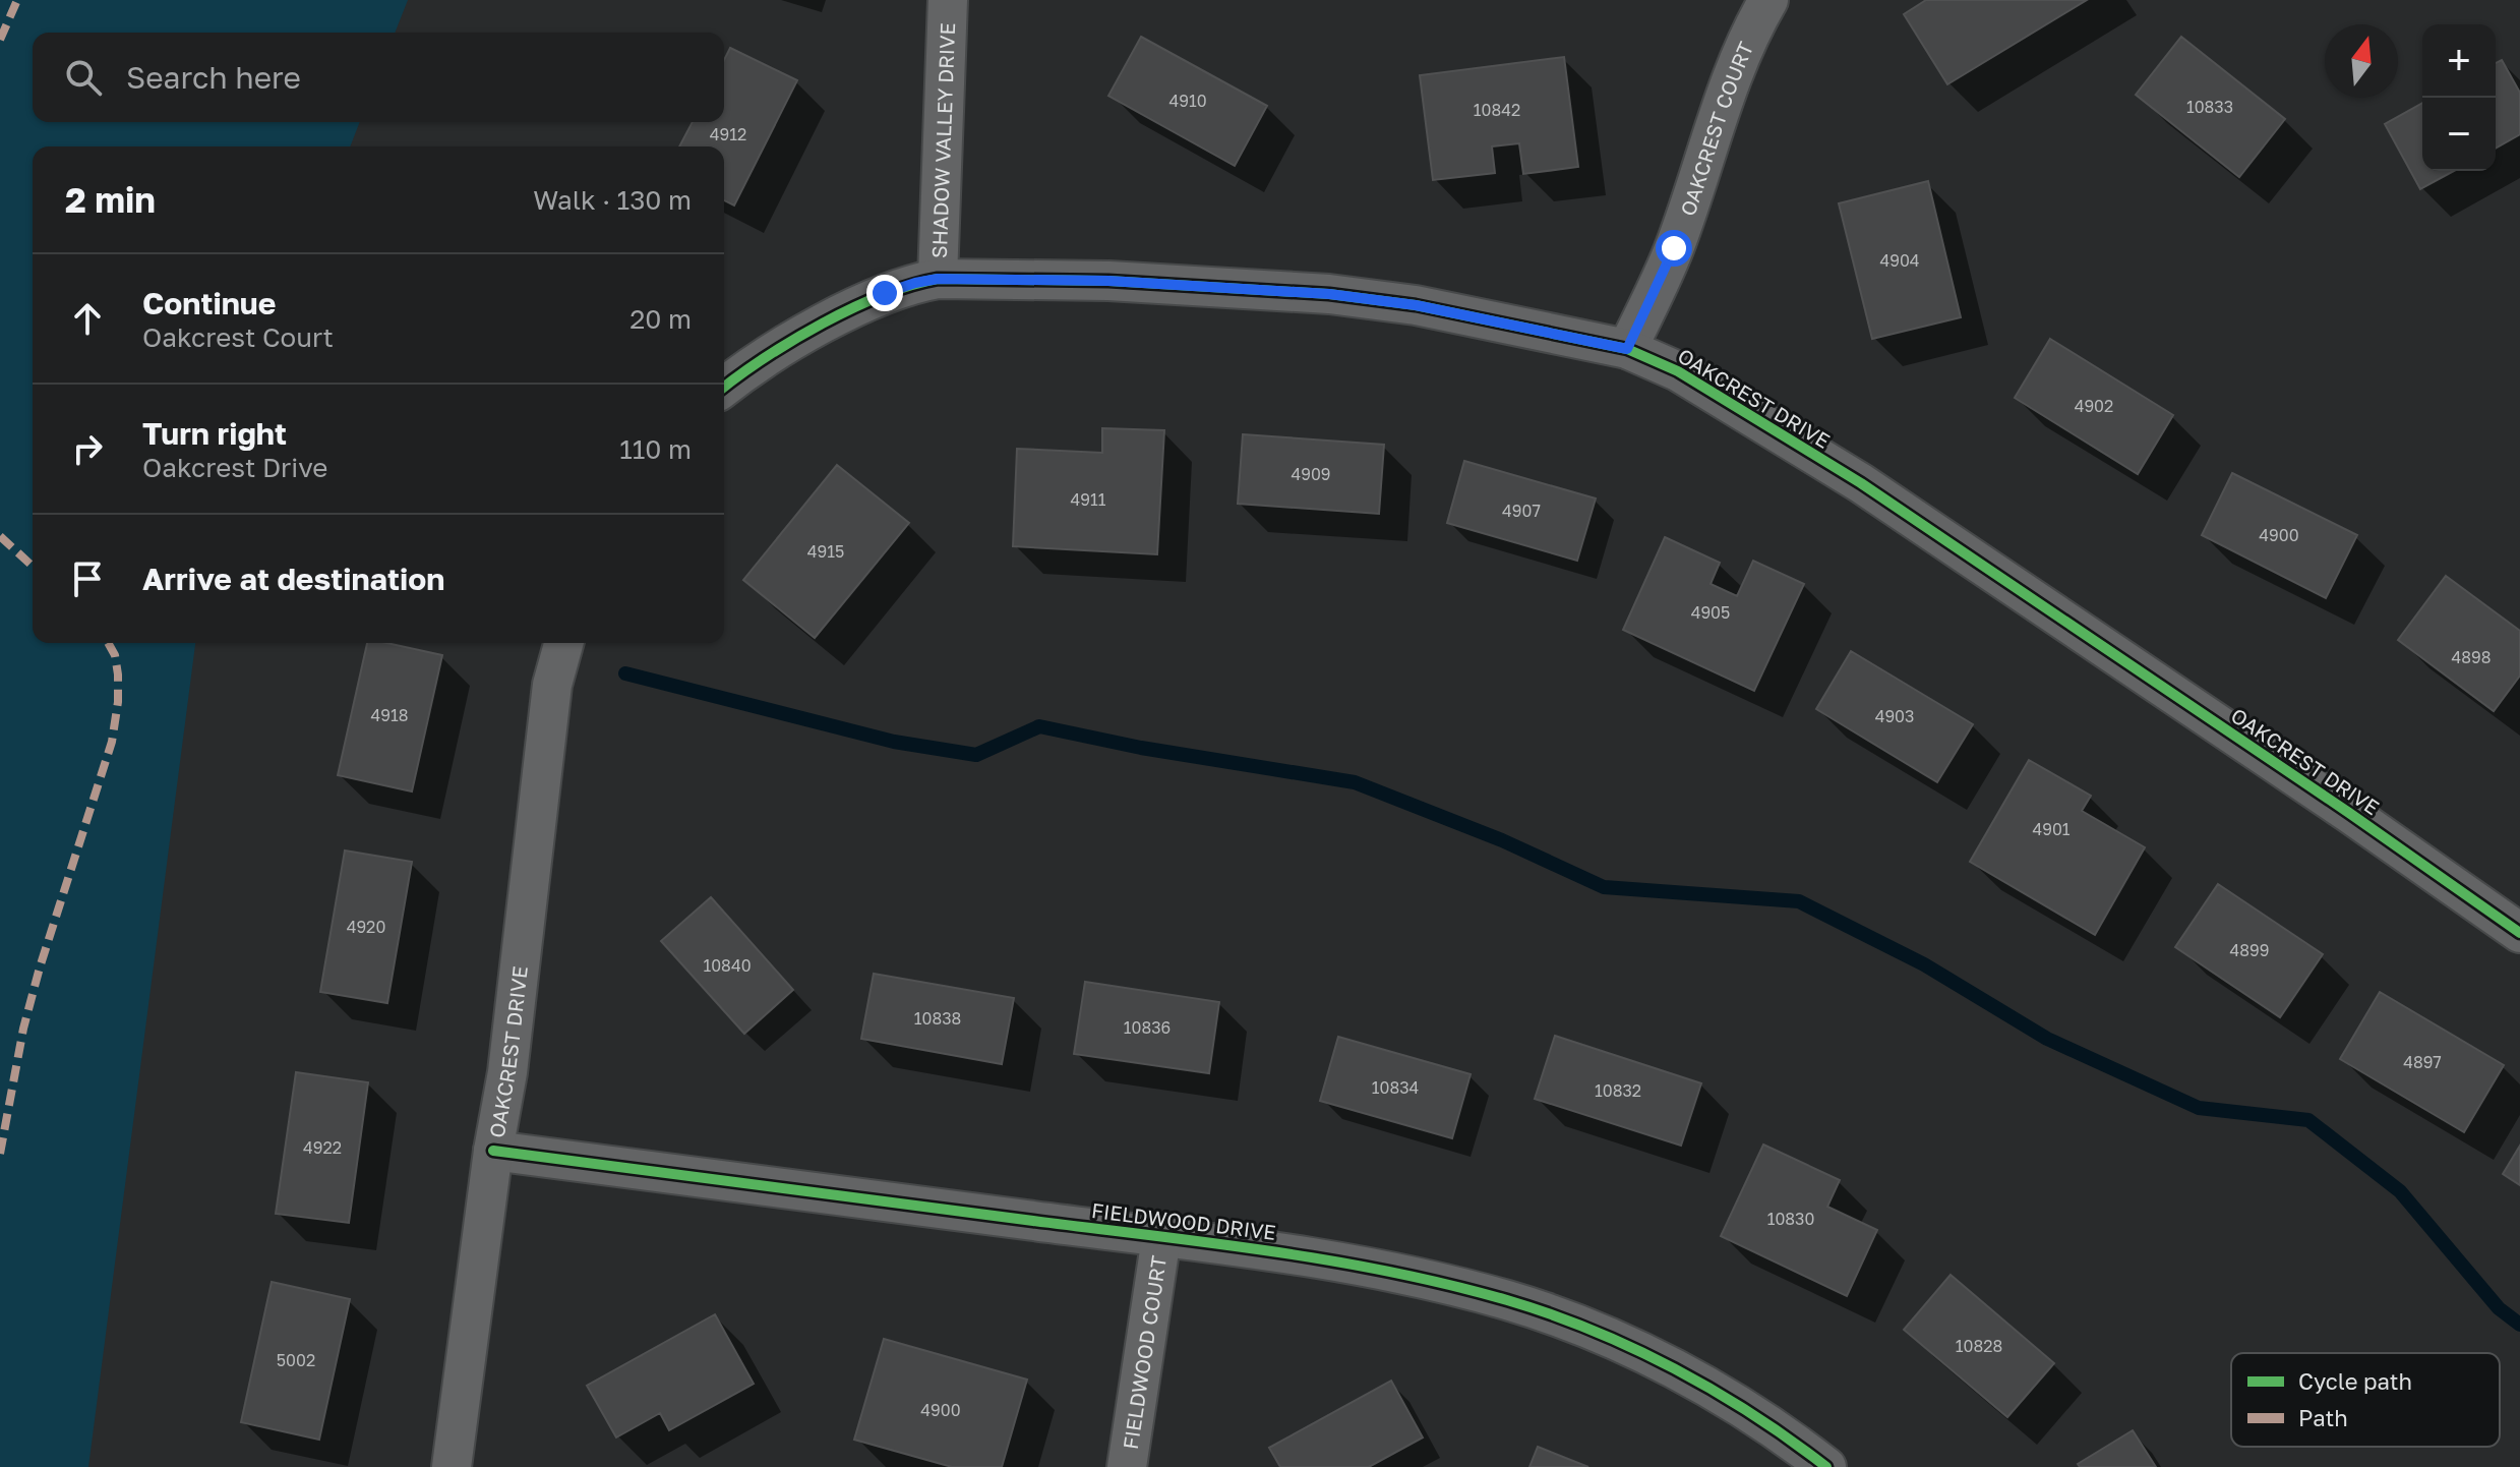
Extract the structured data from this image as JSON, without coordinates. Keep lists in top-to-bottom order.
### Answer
{
  "streets": {
    "street": [
      "OAKCREST COURT",
      "SHADOW VALLEY DRIVE",
      "OAKCREST DRIVE",
      "FIELDWOOD DRIVE",
      "FIELDWOOD COURT"
    ]
  },
  "crossings": [
    ["OAKCREST COURT", "OAKCREST DRIVE"],
    ["SHADOW VALLEY DRIVE", "OAKCREST DRIVE"],
    ["OAKCREST DRIVE", "FIELDWOOD DRIVE"],
    ["FIELDWOOD DRIVE", "FIELDWOOD COURT"]
  ],
  "house_numbers": [
    "4910",
    "10833",
    "10842",
    "4912",
    "4904",
    "4902",
    "4909",
    "4911",
    "4907",
    "4900",
    "4915",
    "4905",
    "4898",
    "4918",
    "4903",
    "4901",
    "4920",
    "4899",
    "10840",
    "10838",
    "10836",
    "4897",
    "10834",
    "10832",
    "4922",
    "10830",
    "10828",
    "5002",
    "4900"
  ],
  "legend": ["Cycle path", "Path"],
  "north": "top",
  "page": {
    "map_buttons": ["+", "−"],
    "search": "Search here",
    "heading": ["2 min", "Walk · 130 m"],
    "list": [
      ["Continue", "Oakcrest Court", "20 m"],
      ["Turn right", "Oakcrest Drive", "110 m"],
      "Arrive at destination"
    ]
  }
}
